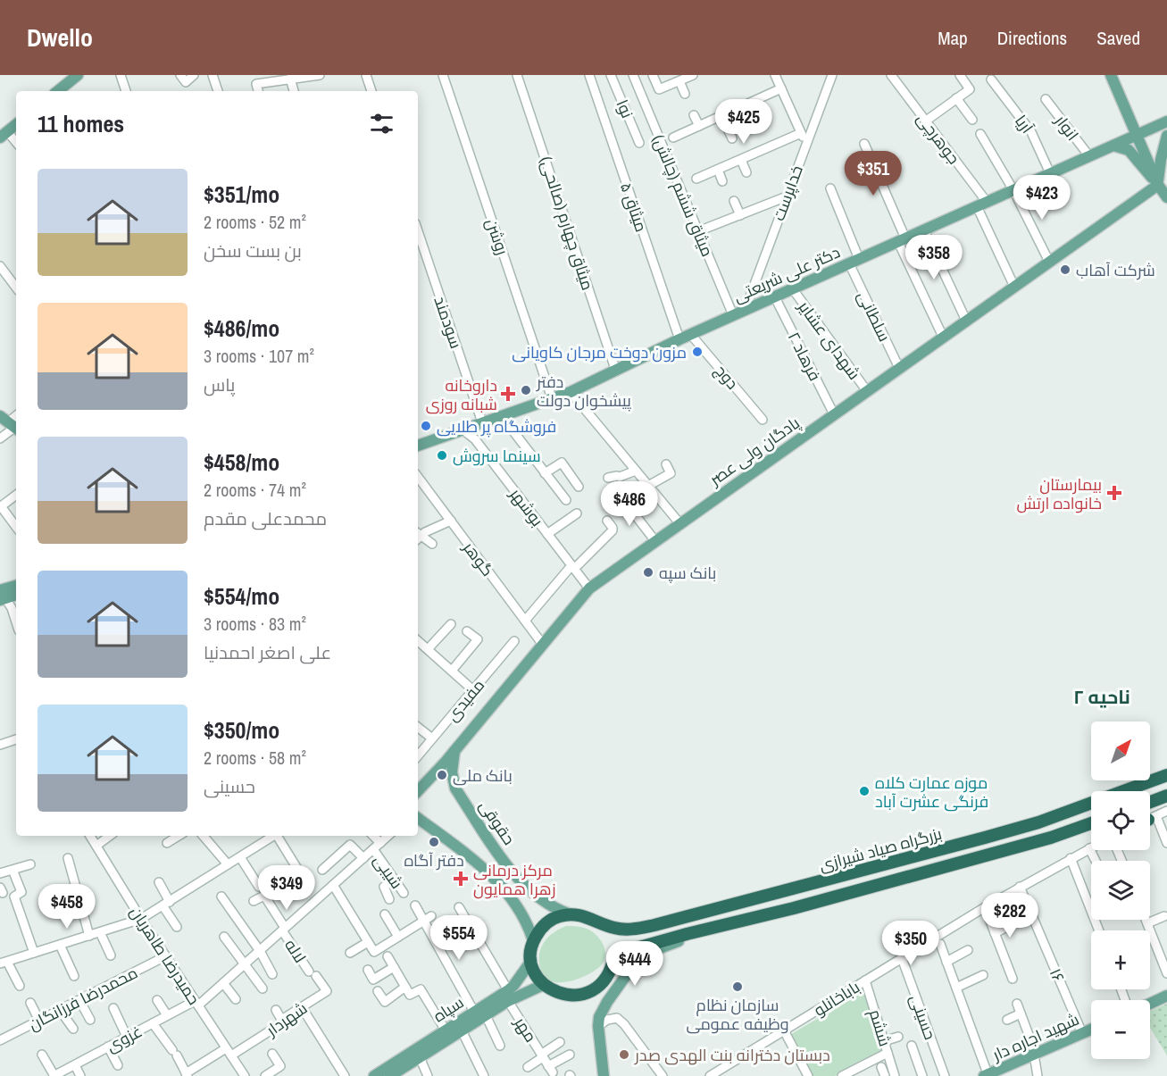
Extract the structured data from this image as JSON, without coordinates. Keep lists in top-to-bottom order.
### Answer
{
  "streets": {
    "highway": ["بزرگراه صیاد شیرازی"],
    "main road": [
      "دکتر علی شریعتی",
      "پادگان ولی عصر",
      "حقوقی",
      "سپاه",
      "شهید اجاره دار"
    ],
    "street": [
      "نوا",
      "آریا",
      "انوار",
      "جوهرچی",
      "خداپرست",
      "میثاق ششم (چالش)",
      "میثاق ۵",
      "میثاق چهارم (صالحی)",
      "روشن",
      "سلطانی",
      "سودمند",
      "شهدای عشایر",
      "فرهاد ۲",
      "دوج",
      "بوشهر",
      "گوهر",
      "مفیدی",
      "شیبی",
      "لاله",
      "حمیدرضا طاهریان",
      "۱۶",
      "محمدرضا فرزانگان",
      "باباخانلو",
      "حسینی",
      "شهردار",
      "ششم",
      "مهر",
      "غزوی"
    ]
  },
  "crossings": [
    ["آریا", "دکتر علی شریعتی"],
    ["انوار", "دکتر علی شریعتی"],
    ["جوهرچی", "دکتر علی شریعتی"],
    ["جوهرچی", "پادگان ولی عصر"],
    ["خداپرست", "دکتر علی شریعتی"],
    ["میثاق ششم (چالش)", "دکتر علی شریعتی"],
    ["میثاق ۵", "دکتر علی شریعتی"],
    ["میثاق چهارم (صالحی)", "دکتر علی شریعتی"],
    ["روشن", "دکتر علی شریعتی"],
    ["دکتر علی شریعتی", "سلطانی"],
    ["دکتر علی شریعتی", "سودمند"],
    ["دکتر علی شریعتی", "شهدای عشایر"],
    ["دکتر علی شریعتی", "فرهاد ۲"],
    ["دکتر علی شریعتی", "دوج"],
    ["دکتر علی شریعتی", "بوشهر"],
    ["سلطانی", "پادگان ولی عصر"],
    ["شهدای عشایر", "پادگان ولی عصر"],
    ["فرهاد ۲", "پادگان ولی عصر"],
    ["پادگان ولی عصر", "بوشهر"],
    ["پادگان ولی عصر", "گوهر"],
    ["پادگان ولی عصر", "حقوقی"],
    ["حقوقی", "بزرگراه صیاد شیرازی"],
    ["بزرگراه صیاد شیرازی", "سپاه"],
    ["شیبی", "غزوی"],
    ["لاله", "شهردار"],
    ["لاله", "غزوی"],
    ["حمیدرضا طاهریان", "محمدرضا فرزانگان"],
    ["حمیدرضا طاهریان", "شهردار"],
    ["حمیدرضا طاهریان", "غزوی"],
    ["۱۶", "باباخانلو"],
    ["۱۶", "شهید اجاره دار"],
    ["باباخانلو", "حسینی"],
    ["باباخانلو", "ششم"],
    ["سپاه", "مهر"]
  ],
  "districts": ["ناحیه ۲"],
  "places": {
    "other": [
      "شرکت آهاب",
      "مزون دوخت مرجان کاویانی",
      "دفتر پیشخوان دولت",
      "فروشگاه پر طلایی",
      "سینما سروش",
      "بانک سپه",
      "بانک ملی",
      "موزه عمارت کلاه فرنگی عشرت آباد",
      "دفتر آگاه",
      "سازمان نظام وظیفه عمومی",
      "دبستان دخترانه بنت الهدی صدر"
    ],
    "health": ["داروخانه شبانه روزی", "بیمارستان خانواده ارتش", "مرکز درمانی زهرا همایون"]
  },
  "north": "top right",
  "page": {
    "header": "Dwello",
    "nav": ["Map", "Directions", "Saved"],
    "heading": "11 homes",
    "price": [
      "$425",
      "$351",
      "$423",
      "$358",
      "$486",
      "$349",
      "$458",
      "$282",
      "$554",
      "$350",
      "$444"
    ],
    "list": [
      {
        "name": "$351/mo",
        "note": "2 rooms · 52 m² · بن بست سخن"
      },
      {
        "name": "$486/mo",
        "note": "3 rooms · 107 m² · پاس"
      },
      {
        "name": "$458/mo",
        "note": "2 rooms · 74 m² · محمدعلی مقدم"
      },
      {
        "name": "$554/mo",
        "note": "3 rooms · 83 m² · علی اصغر احمدنیا"
      },
      {
        "name": "$350/mo",
        "note": "2 rooms · 58 m² · حسینی"
      }
    ],
    "map_buttons": ["+", "−"]
  }
}
